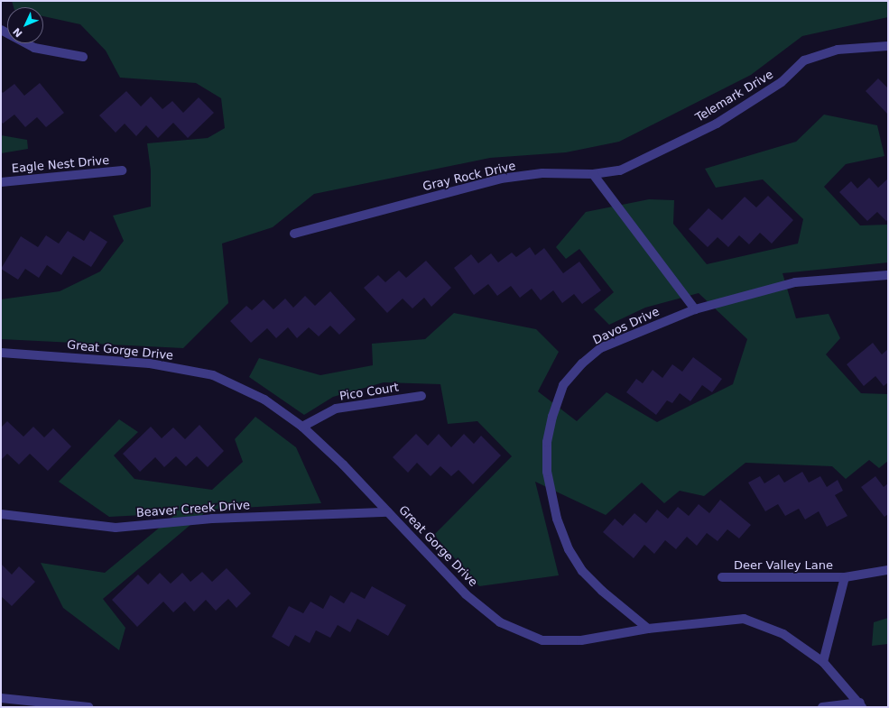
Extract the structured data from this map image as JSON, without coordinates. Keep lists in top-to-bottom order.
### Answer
{
  "streets": {
    "street": [
      "Telemark Drive",
      "Eagle Nest Drive",
      "Gray Rock Drive",
      "Davos Drive",
      "Great Gorge Drive",
      "Pico Court",
      "Beaver Creek Drive",
      "Deer Valley Lane"
    ]
  },
  "crossings": [
    ["Telemark Drive", "Gray Rock Drive"],
    ["Davos Drive", "Great Gorge Drive"],
    ["Great Gorge Drive", "Pico Court"],
    ["Great Gorge Drive", "Beaver Creek Drive"],
    ["Great Gorge Drive", "Deer Valley Lane"]
  ],
  "north": "bottom left"
}
